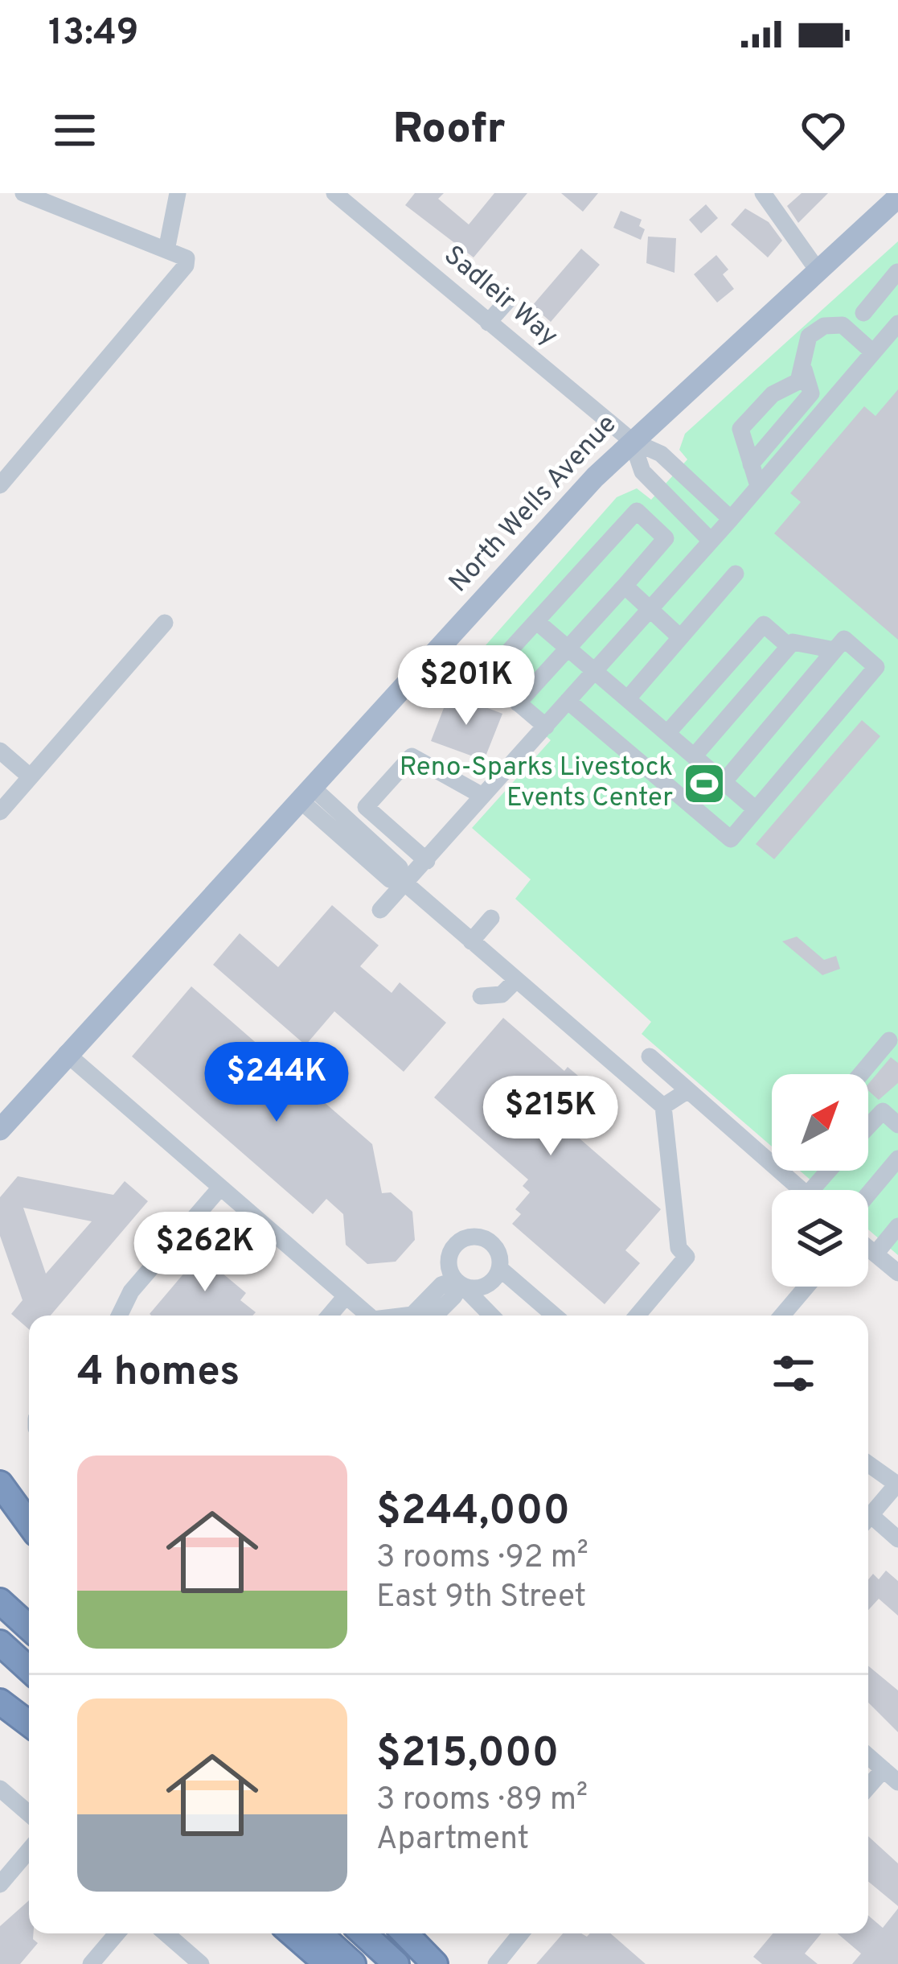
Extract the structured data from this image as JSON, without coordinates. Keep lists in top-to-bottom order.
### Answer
{
  "streets": {
    "main road": ["North Wells Avenue"],
    "street": ["Sadleir Way"]
  },
  "crossings": [
    ["Sadleir Way", "North Wells Avenue"]
  ],
  "places": {
    "sports": ["Reno-Sparks Livestock Events Center"]
  },
  "north": "top right",
  "page": {
    "status": "13:49",
    "header": "Roofr",
    "price": [
      "$201K",
      "$244K",
      "$215K",
      "$262K"
    ],
    "heading": "4 homes",
    "list": [
      {
        "name": "$244,000",
        "note": "3 rooms · 92 m² · East 9th Street"
      },
      {
        "name": "$215,000",
        "note": "3 rooms · 89 m² · Apartment"
      }
    ]
  }
}
